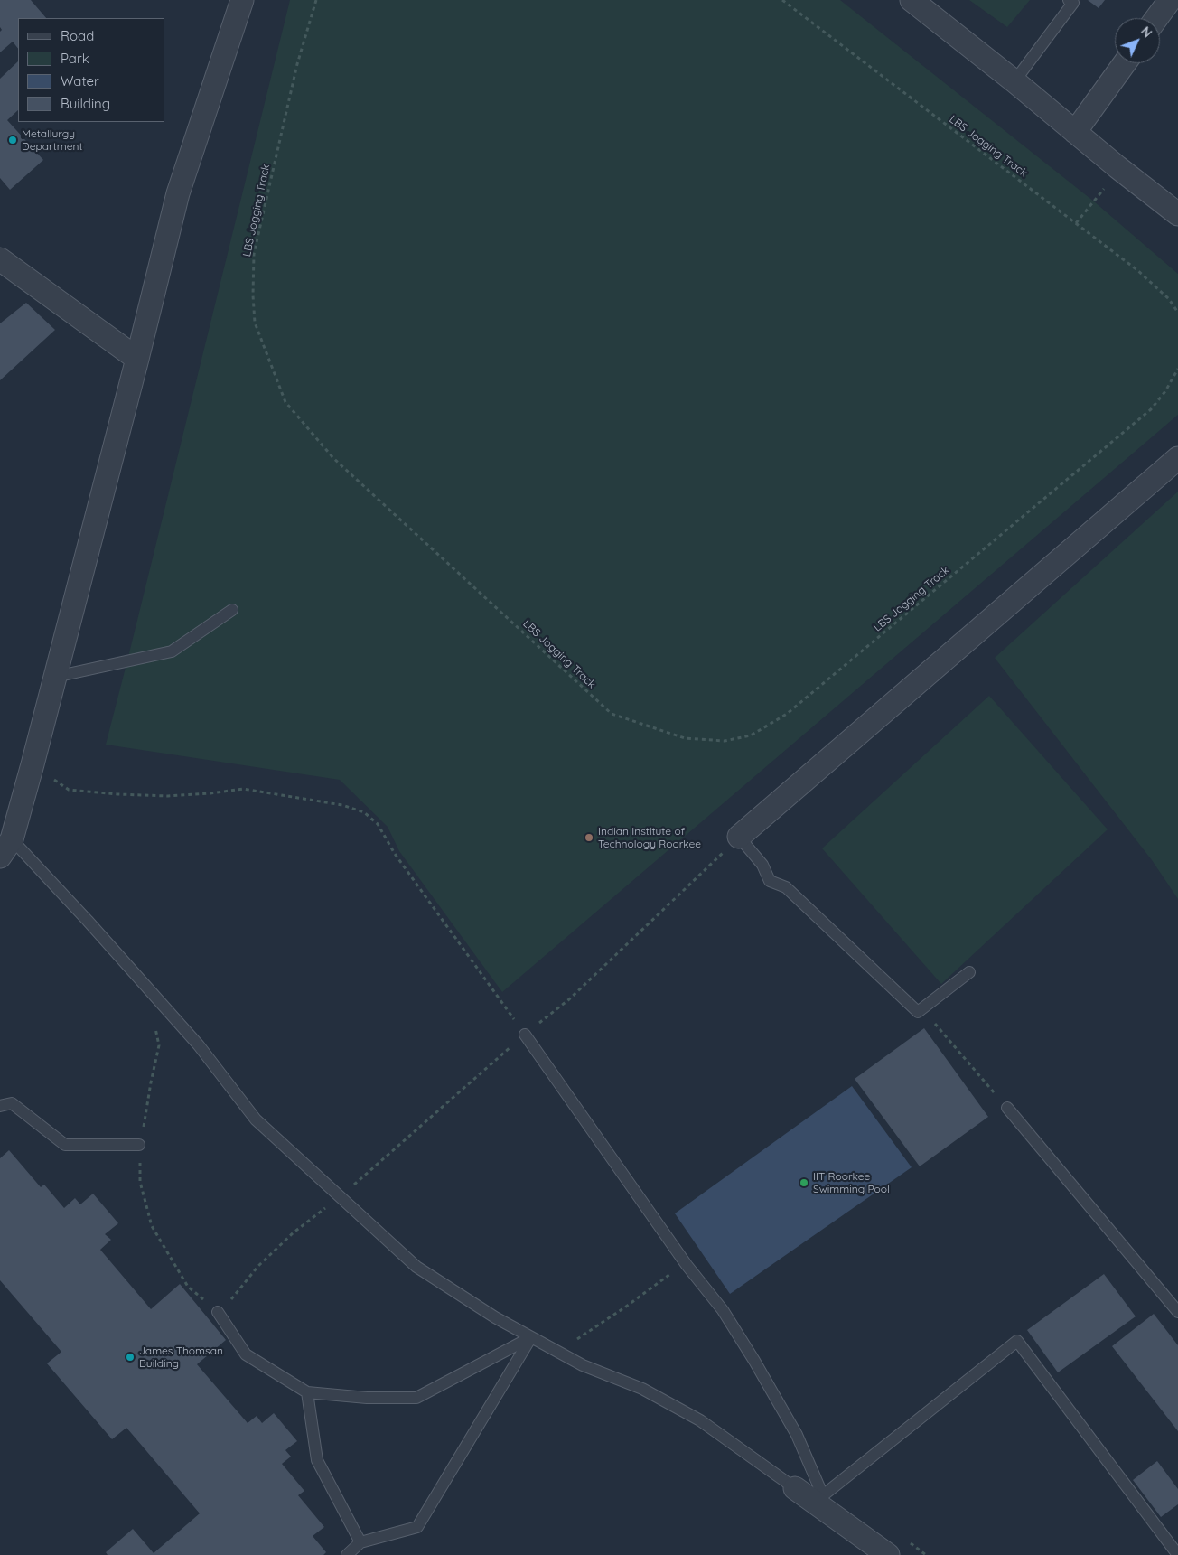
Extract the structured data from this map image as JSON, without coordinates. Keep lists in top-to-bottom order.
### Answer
{
  "streets": {
    "path": ["LBS Jogging Track"]
  },
  "places": [
    "Metallurgy Department",
    "Indian Institute of Technology Roorkee",
    "IIT Roorkee Swimming Pool",
    "James Thomsan Building"
  ],
  "legend": [
    "Road",
    "Park",
    "Water",
    "Building"
  ],
  "north": "top right"
}
